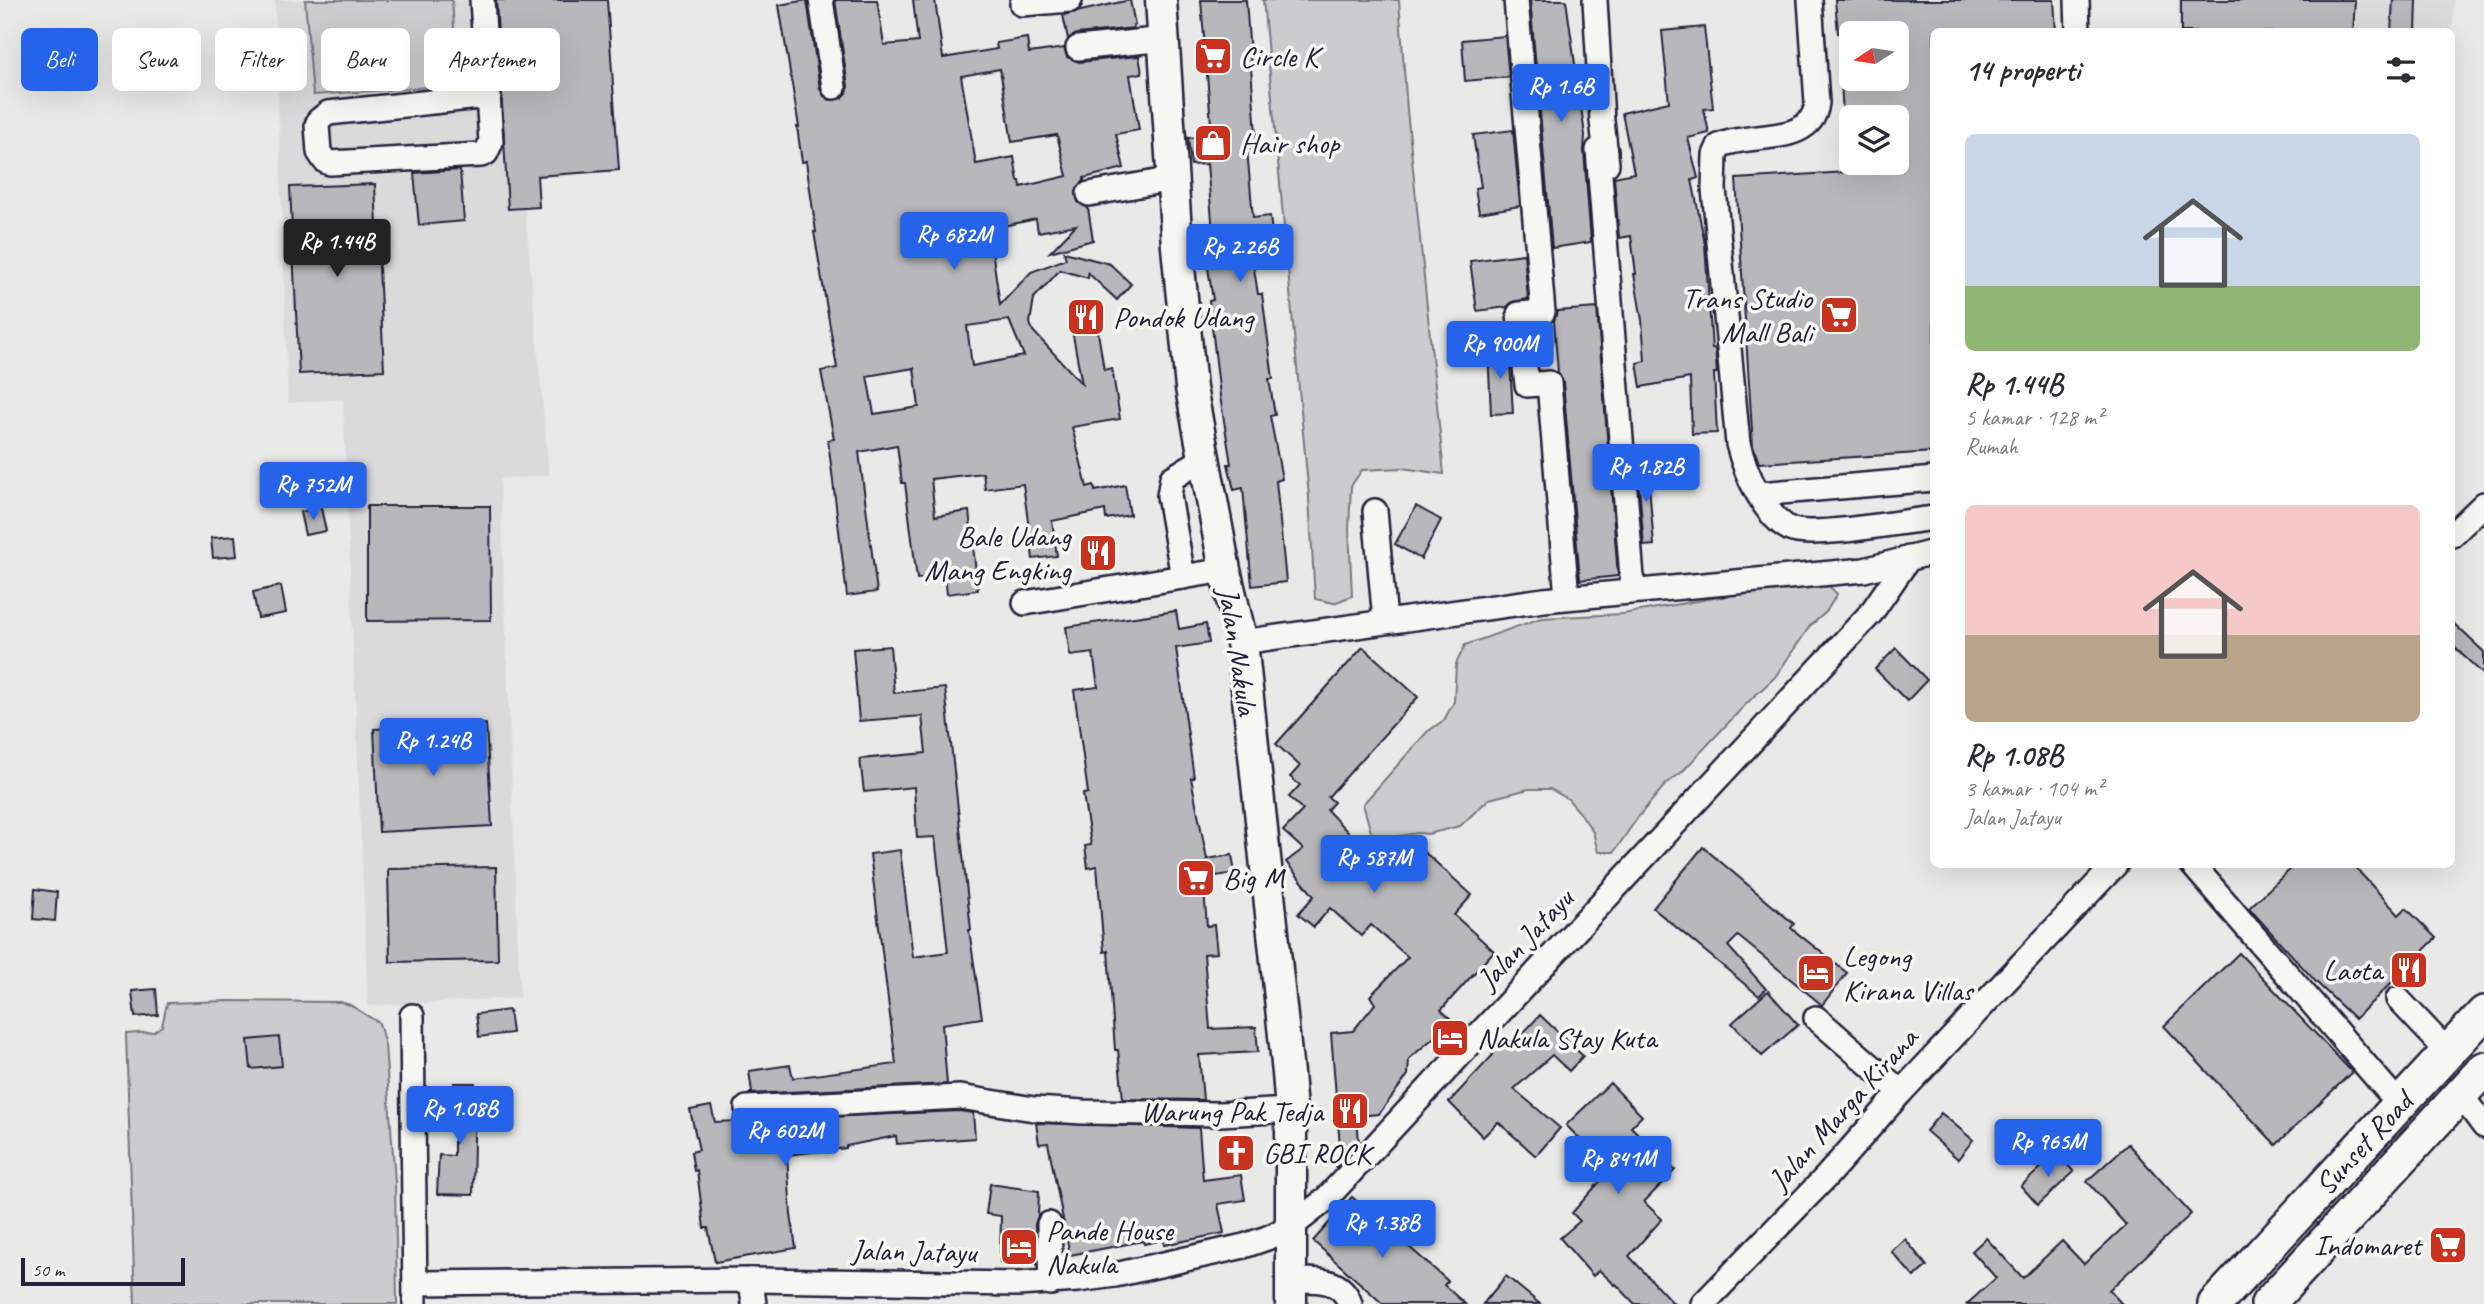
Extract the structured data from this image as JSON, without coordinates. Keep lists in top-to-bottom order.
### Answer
{
  "streets": {
    "highway": ["Sunset Road"],
    "main road": ["Jalan Nakula"],
    "street": ["Jalan Jatayu", "Jalan Marga Kirana"]
  },
  "crossings": [
    ["Jalan Nakula", "Jalan Jatayu"]
  ],
  "places": {
    "supermarket": [
      "Circle K",
      "Trans Studio Mall Bali",
      "Big M",
      "Indomaret"
    ],
    "shop": ["Hair shop"],
    "restaurant": [
      "Pondok Udang",
      "Bale Udang Mang Engking",
      "Laota",
      "Warung Pak Tedja"
    ],
    "hotel": ["Legong Kirana Villas", "Nakula Stay Kuta", "Pande House Nakula"],
    "church": ["GBI ROCK"]
  },
  "scale_bar": "50 m",
  "north": "left",
  "page": {
    "chip": [
      "Beli",
      "Sewa",
      "Filter",
      "Baru",
      "Apartemen"
    ],
    "heading": "14 properti",
    "price": [
      "Rp 1.6B",
      "Rp 682M",
      "Rp 1.44B",
      "Rp 2.26B",
      "Rp 900M",
      "Rp 1.82B",
      "Rp 752M",
      "Rp 1.24B",
      "Rp 587M",
      "Rp 1.08B",
      "Rp 602M",
      "Rp 965M",
      "Rp 841M",
      "Rp 1.38B"
    ],
    "list": [
      {
        "name": "Rp 1.44B",
        "note": "5 kamar · 128 m² · Rumah"
      },
      {
        "name": "Rp 1.08B",
        "note": "3 kamar · 104 m² · Jalan Jatayu"
      }
    ],
    "scale": "50 m"
  }
}
